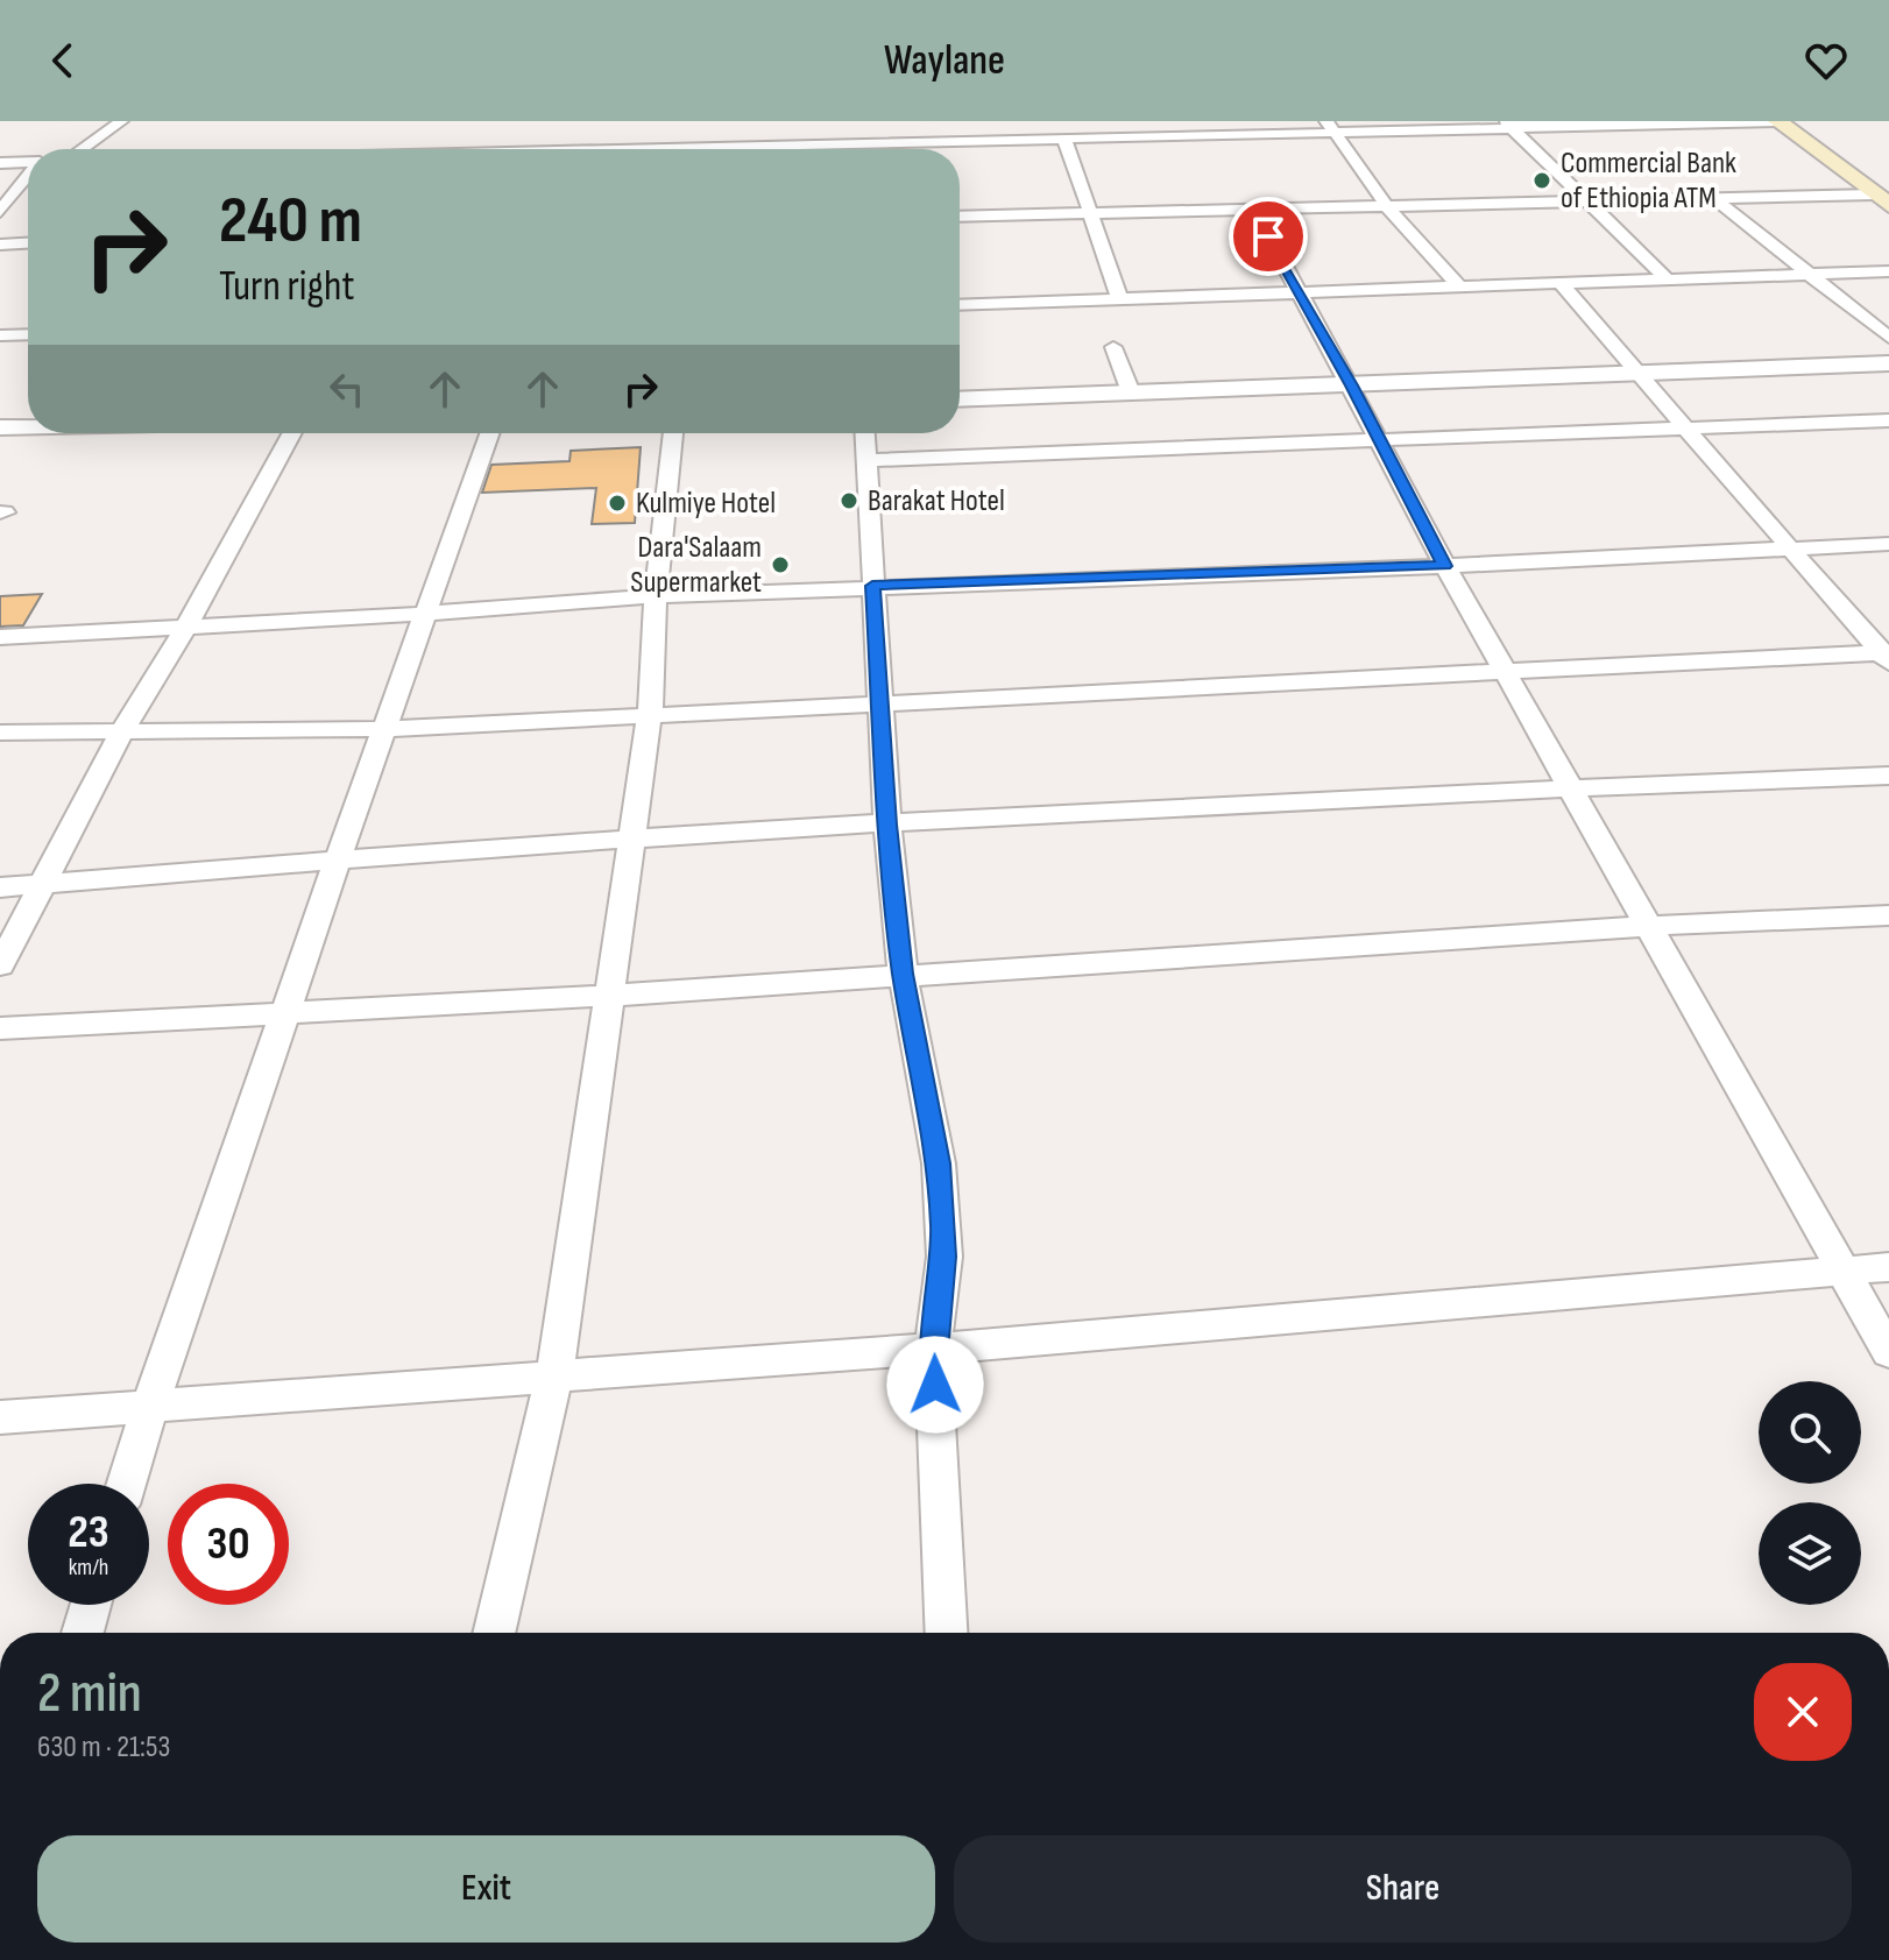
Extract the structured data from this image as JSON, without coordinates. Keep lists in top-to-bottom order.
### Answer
{
  "places": [
    "Commercial Bank of Ethiopia ATM",
    "Barakat Hotel",
    "Kulmiye Hotel",
    "Dara'Salaam Supermarket"
  ],
  "page": {
    "header": "Waylane",
    "turn": ["240 m", "Turn right"],
    "speed": "23 km/h",
    "limit": "30",
    "heading": ["2 min", "630 m · 21:53"],
    "buttons": ["Exit", "Share"]
  }
}
